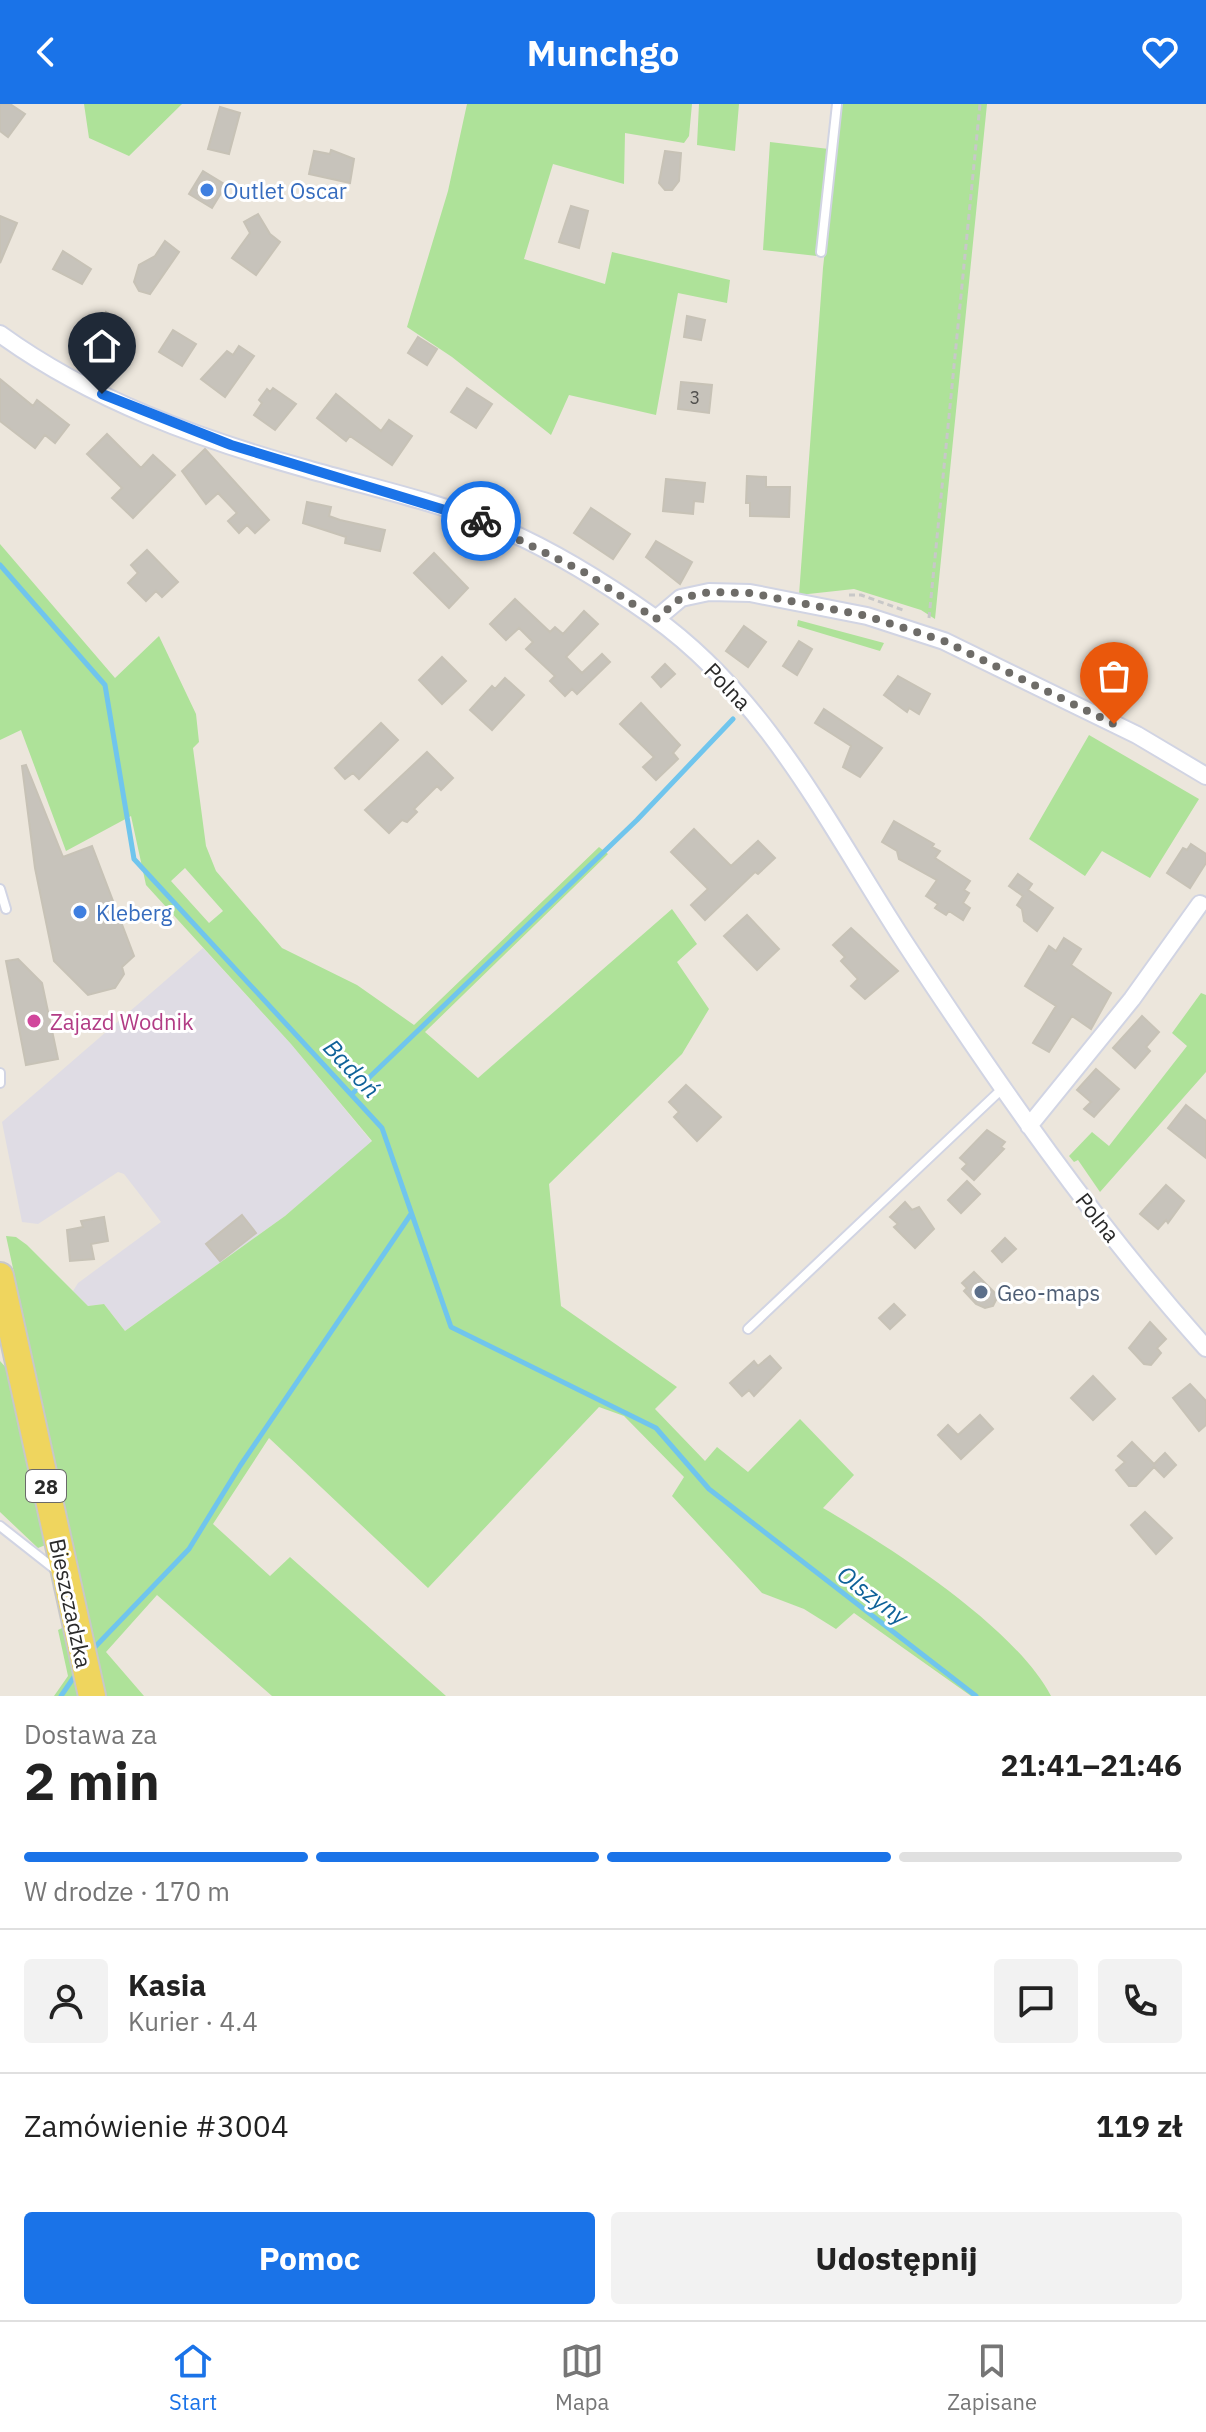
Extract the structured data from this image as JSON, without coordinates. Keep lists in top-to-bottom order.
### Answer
{
  "streets": {
    "main road": ["28", "Bieszczadzka"],
    "street": ["Polna"]
  },
  "water": ["Badoń", "Olszyny"],
  "places": [
    "Outlet Oscar",
    "Kleberg",
    "Zajazd Wodnik",
    "Geo-maps"
  ],
  "house_numbers": ["3"],
  "page": {
    "header": "Munchgo",
    "heading": ["2 min", "Dostawa za", "21:41–21:46"],
    "panel": [
      "Kasia",
      "Kurier · 4.4",
      "Zamówienie #3004",
      "119 zł"
    ],
    "bar": "W drodze · 170 m",
    "buttons": ["Pomoc", "Udostępnij"],
    "tabs": ["Start", "Mapa", "Zapisane"]
  }
}
